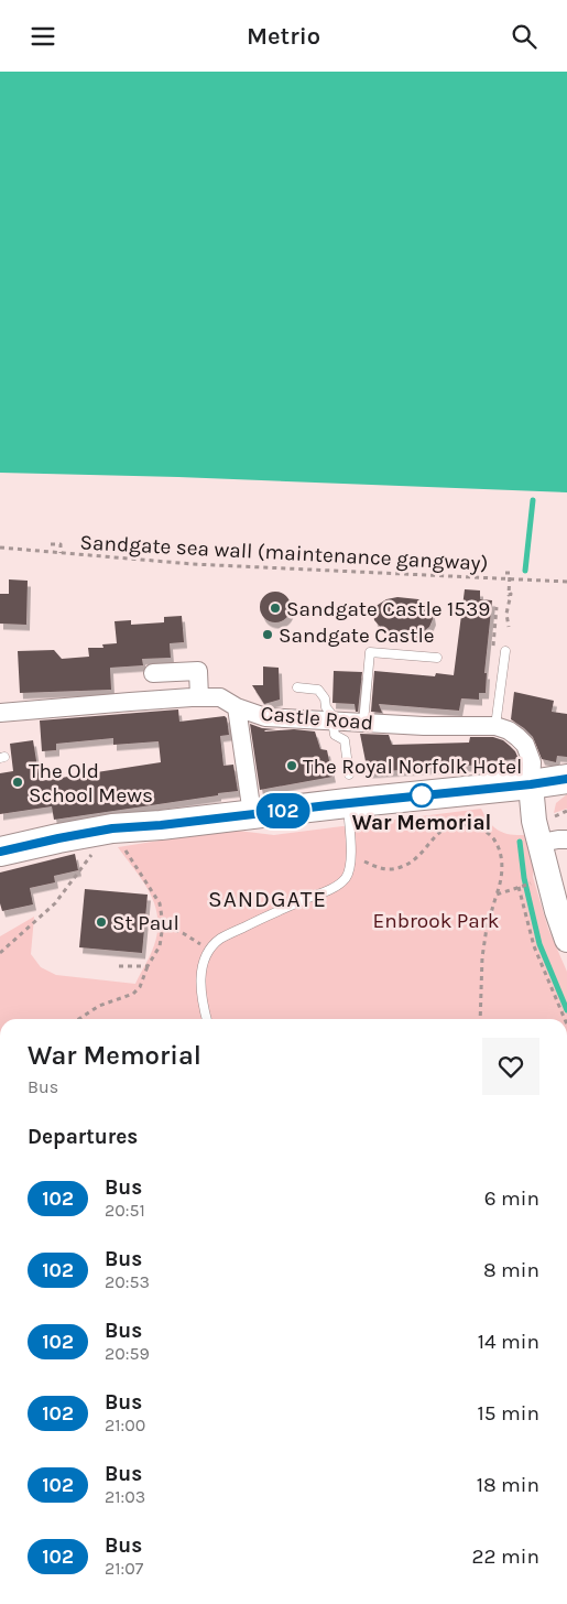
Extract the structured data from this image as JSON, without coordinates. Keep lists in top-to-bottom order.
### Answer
{
  "streets": {
    "street": ["Castle Road"],
    "path": ["Sandgate sea wall (maintenance gangway)"]
  },
  "districts": ["SANDGATE"],
  "parks": ["Enbrook Park"],
  "places": [
    "Sandgate Castle 1539",
    "Sandgate Castle",
    "The Royal Norfolk Hotel",
    "The Old School Mews",
    "War Memorial",
    "St Paul"
  ],
  "lines": ["bus line 102"],
  "page": {
    "header": "Metrio",
    "on_map": "102",
    "heading": [
      ["War Memorial", "Bus"],
      "Departures"
    ],
    "list": [
      {
        "mark": "102",
        "name": "Bus",
        "note": "20:51",
        "value": "6 min"
      },
      {
        "mark": "102",
        "name": "Bus",
        "note": "20:53",
        "value": "8 min"
      },
      {
        "mark": "102",
        "name": "Bus",
        "note": "20:59",
        "value": "14 min"
      },
      {
        "mark": "102",
        "name": "Bus",
        "note": "21:00",
        "value": "15 min"
      },
      {
        "mark": "102",
        "name": "Bus",
        "note": "21:03",
        "value": "18 min"
      },
      {
        "mark": "102",
        "name": "Bus",
        "note": "21:07",
        "value": "22 min"
      }
    ]
  }
}
